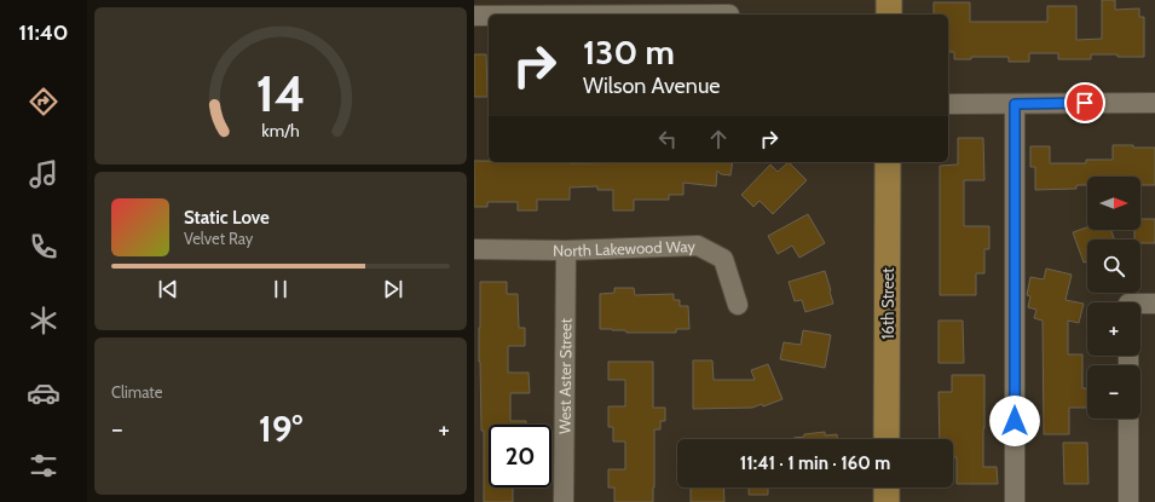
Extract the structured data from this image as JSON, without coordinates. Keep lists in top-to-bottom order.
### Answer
{
  "streets": {
    "main road": ["16th Street"],
    "street": ["North Lakewood Way", "West Aster Street"]
  },
  "crossings": [
    ["North Lakewood Way", "West Aster Street"]
  ],
  "north": "right",
  "page": {
    "tabs": "11:40",
    "turn": ["130 m", "Wilson Avenue"],
    "map_buttons": ["+", "−"],
    "song": ["Static Love", "Velvet Ray"],
    "tile": "Climate",
    "heat": ["−", "19°", "+"],
    "limit": "20",
    "trip": "11:41 · 1 min · 160 m",
    "gauge": ["14", "km/h"]
  }
}
